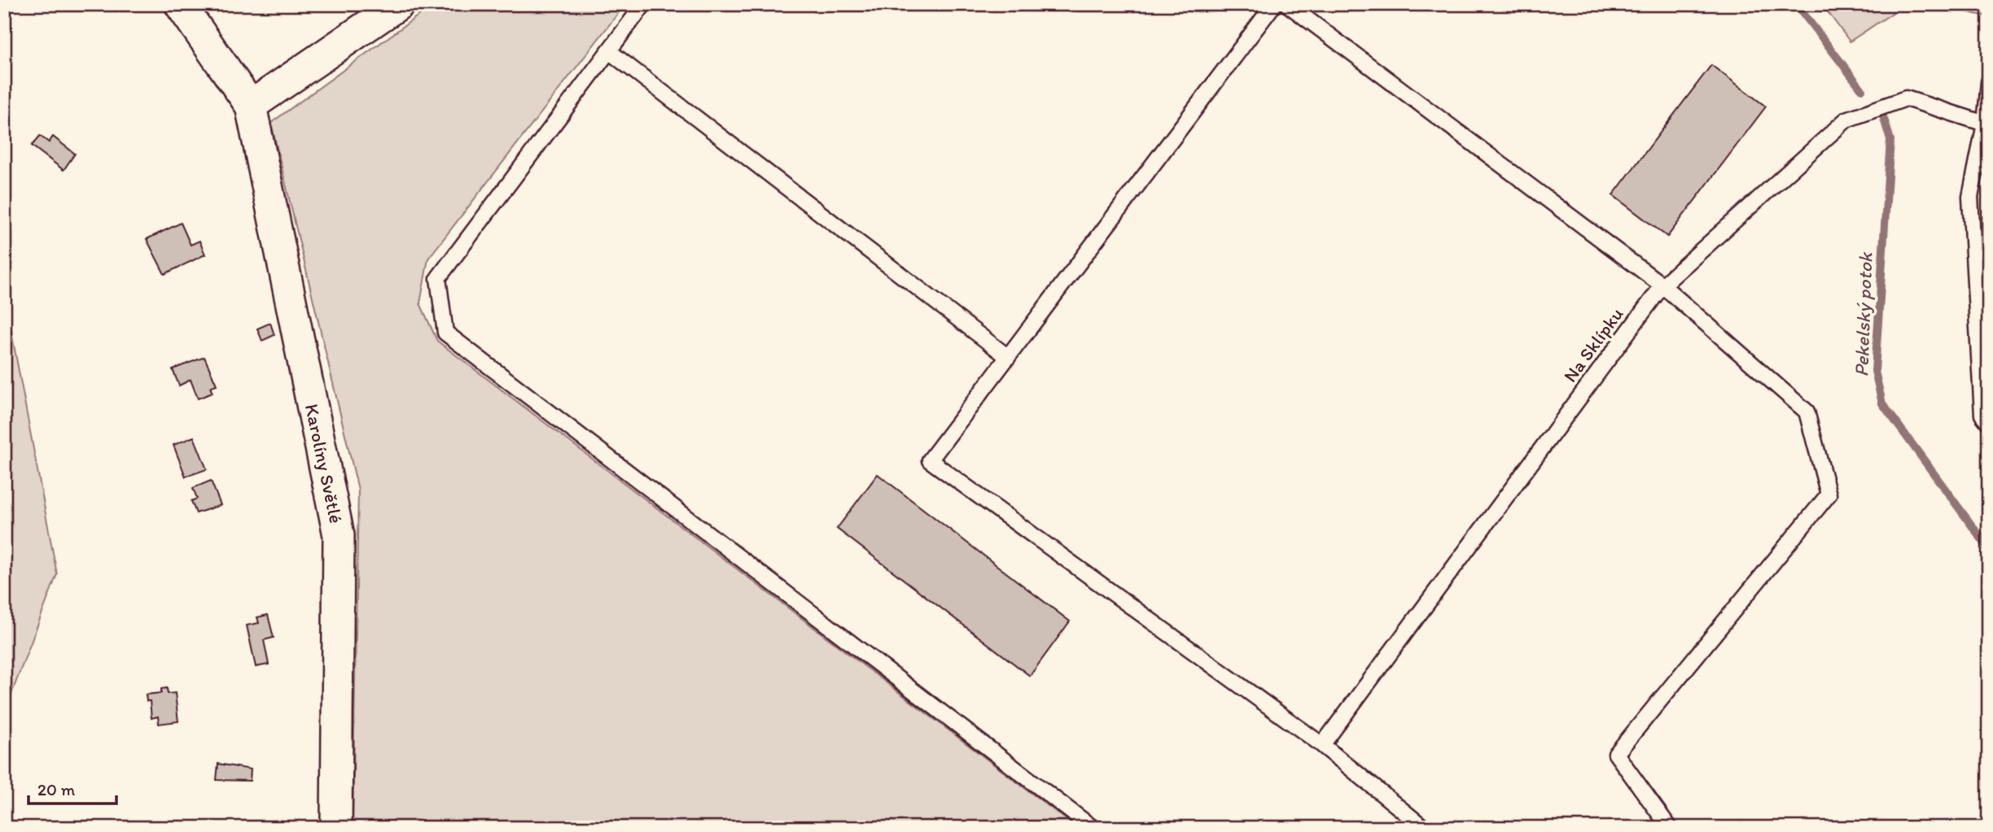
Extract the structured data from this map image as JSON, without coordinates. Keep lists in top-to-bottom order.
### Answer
{
  "streets": {
    "street": ["Karolíny Světlé"],
    "lane": ["Na Sklípku"]
  },
  "water": ["Pekelský potok"],
  "scale_bar": "20 m"
}
